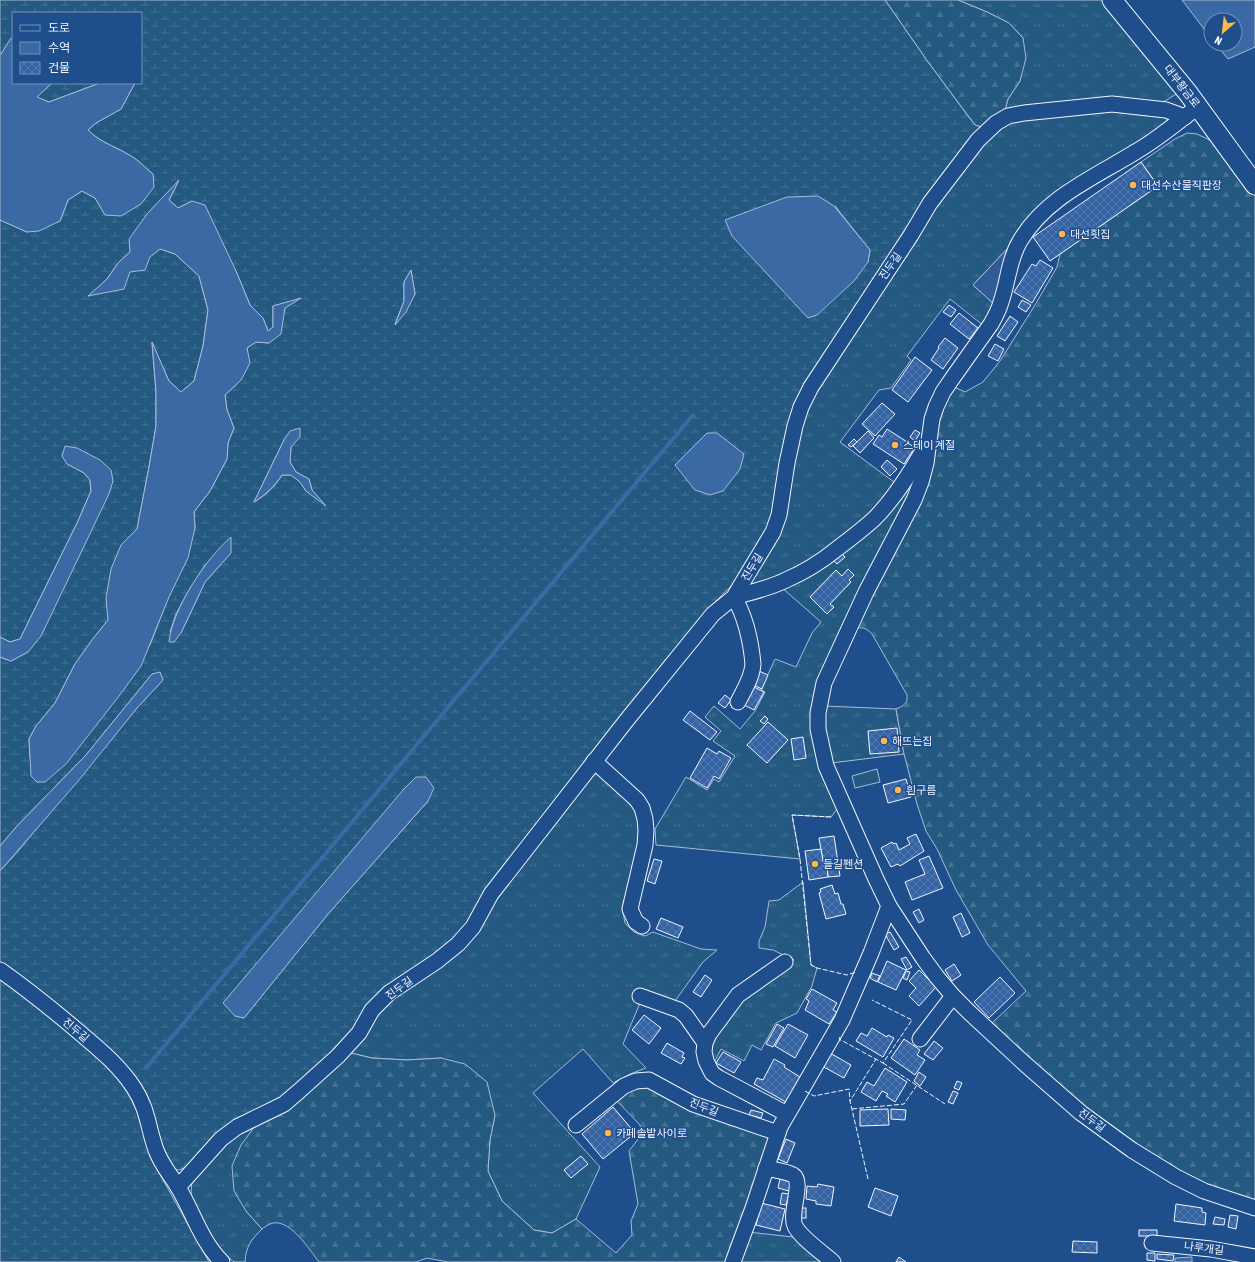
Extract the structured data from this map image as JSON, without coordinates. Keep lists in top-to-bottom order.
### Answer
{
  "streets": {
    "main road": ["대부황금로"],
    "street": ["진두길", "나루개길"]
  },
  "crossings": [
    ["대부황금로", "진두길"]
  ],
  "places": [
    "대선수산물직판장",
    "대선횟집",
    "스테이 계절",
    "해뜨는집",
    "흰구름",
    "들길펜션",
    "카페솔밭사이로"
  ],
  "legend": ["도로", "수역", "건물"],
  "north": "bottom left"
}
